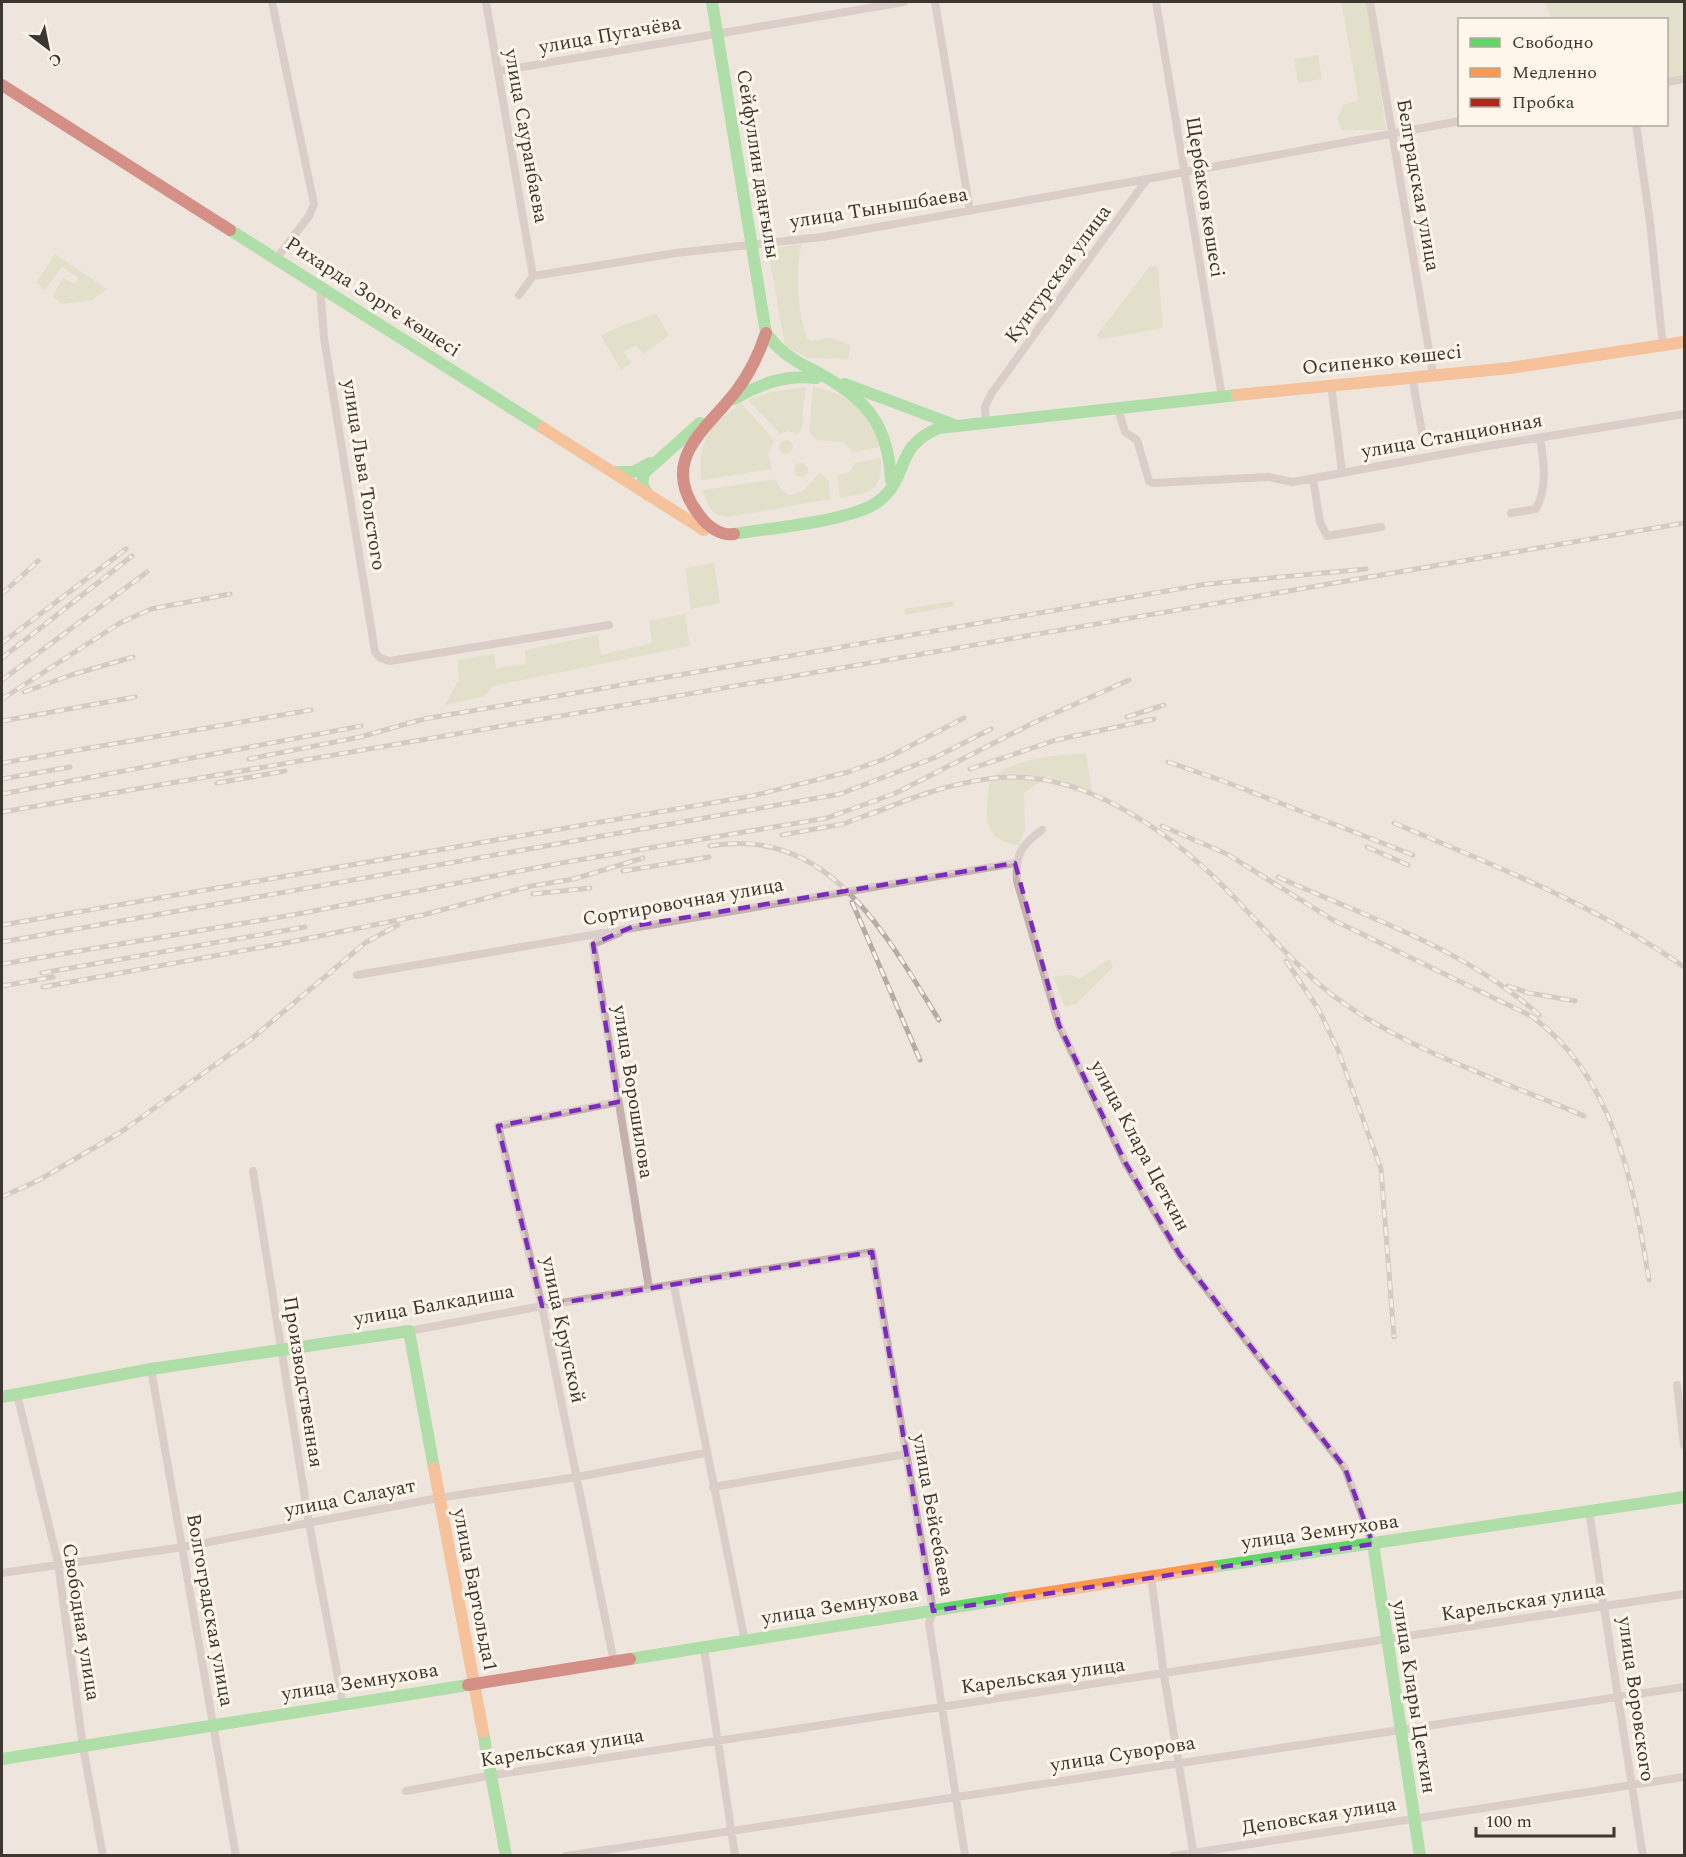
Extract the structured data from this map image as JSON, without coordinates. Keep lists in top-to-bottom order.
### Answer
{
  "streets": {
    "main road": [
      "Сейфуллин даңғылы",
      "Рихарда Зорге көшесі",
      "Осипенко көшесі",
      "улица Балкадиша",
      "улица Земнухова",
      "улица Бартольда1",
      "улица Клары Цеткин"
    ],
    "street": [
      "улица Пугачёва",
      "улица Сауранбаева",
      "Белградская улица",
      "Щербаков көшесі",
      "улица Тынышбаева",
      "Кунгурская улица",
      "улица Станционная",
      "улица Льва Толстого",
      "Сортировочная улица",
      "улица Ворошилова",
      "улица Клара Цеткин",
      "улица Крупской",
      "Производственная",
      "улица Салауат",
      "улица Бейсебаева",
      "Карельская улица",
      "Волгоградская улица",
      "Свободная улица",
      "улица Воровского",
      "улица Суворова",
      "Деповская улица"
    ]
  },
  "crossings": [
    ["улица Пугачёва", "улица Сауранбаева"],
    ["улица Пугачёва", "Сейфуллин даңғылы"],
    ["улица Сауранбаева", "улица Тынышбаева"],
    ["Сейфуллин даңғылы", "улица Тынышбаева"],
    ["Сейфуллин даңғылы", "Рихарда Зорге көшесі"],
    ["Белградская улица", "Осипенко көшесі"],
    ["Щербаков көшесі", "Осипенко көшесі"],
    ["улица Тынышбаева", "Кунгурская улица"],
    ["Кунгурская улица", "Осипенко көшесі"],
    ["Рихарда Зорге көшесі", "улица Льва Толстого"],
    ["Осипенко көшесі", "улица Станционная"],
    ["Сортировочная улица", "улица Ворошилова"],
    ["Сортировочная улица", "улица Клара Цеткин"],
    ["улица Ворошилова", "улица Балкадиша"],
    ["улица Ворошилова", "улица Крупской"],
    ["улица Клара Цеткин", "улица Земнухова"],
    ["улица Клара Цеткин", "улица Клары Цеткин"],
    ["улица Балкадиша", "улица Крупской"],
    ["улица Балкадиша", "Производственная"],
    ["улица Балкадиша", "улица Бейсебаева"],
    ["улица Балкадиша", "улица Бартольда1"],
    ["улица Балкадиша", "Волгоградская улица"],
    ["улица Балкадиша", "Свободная улица"],
    ["улица Крупской", "улица Салауат"],
    ["улица Крупской", "улица Земнухова"],
    ["Производственная", "улица Салауат"],
    ["Производственная", "улица Земнухова"],
    ["улица Салауат", "улица Бартольда1"],
    ["улица Салауат", "Волгоградская улица"],
    ["улица Салауат", "Свободная улица"],
    ["улица Бейсебаева", "улица Земнухова"],
    ["улица Бейсебаева", "Карельская улица"],
    ["улица Бейсебаева", "улица Суворова"],
    ["улица Земнухова", "улица Бартольда1"],
    ["улица Земнухова", "Волгоградская улица"],
    ["улица Земнухова", "Свободная улица"],
    ["улица Земнухова", "улица Клары Цеткин"],
    ["улица Земнухова", "улица Воровского"],
    ["улица Бартольда1", "Карельская улица"],
    ["Карельская улица", "улица Клары Цеткин"],
    ["Карельская улица", "улица Воровского"],
    ["улица Клары Цеткин", "улица Суворова"],
    ["улица Клары Цеткин", "Деповская улица"],
    ["улица Воровского", "улица Суворова"],
    ["улица Воровского", "Деповская улица"]
  ],
  "legend": ["Свободно", "Медленно", "Пробка"],
  "scale_bar": "100 m",
  "north": "bottom right"
}
